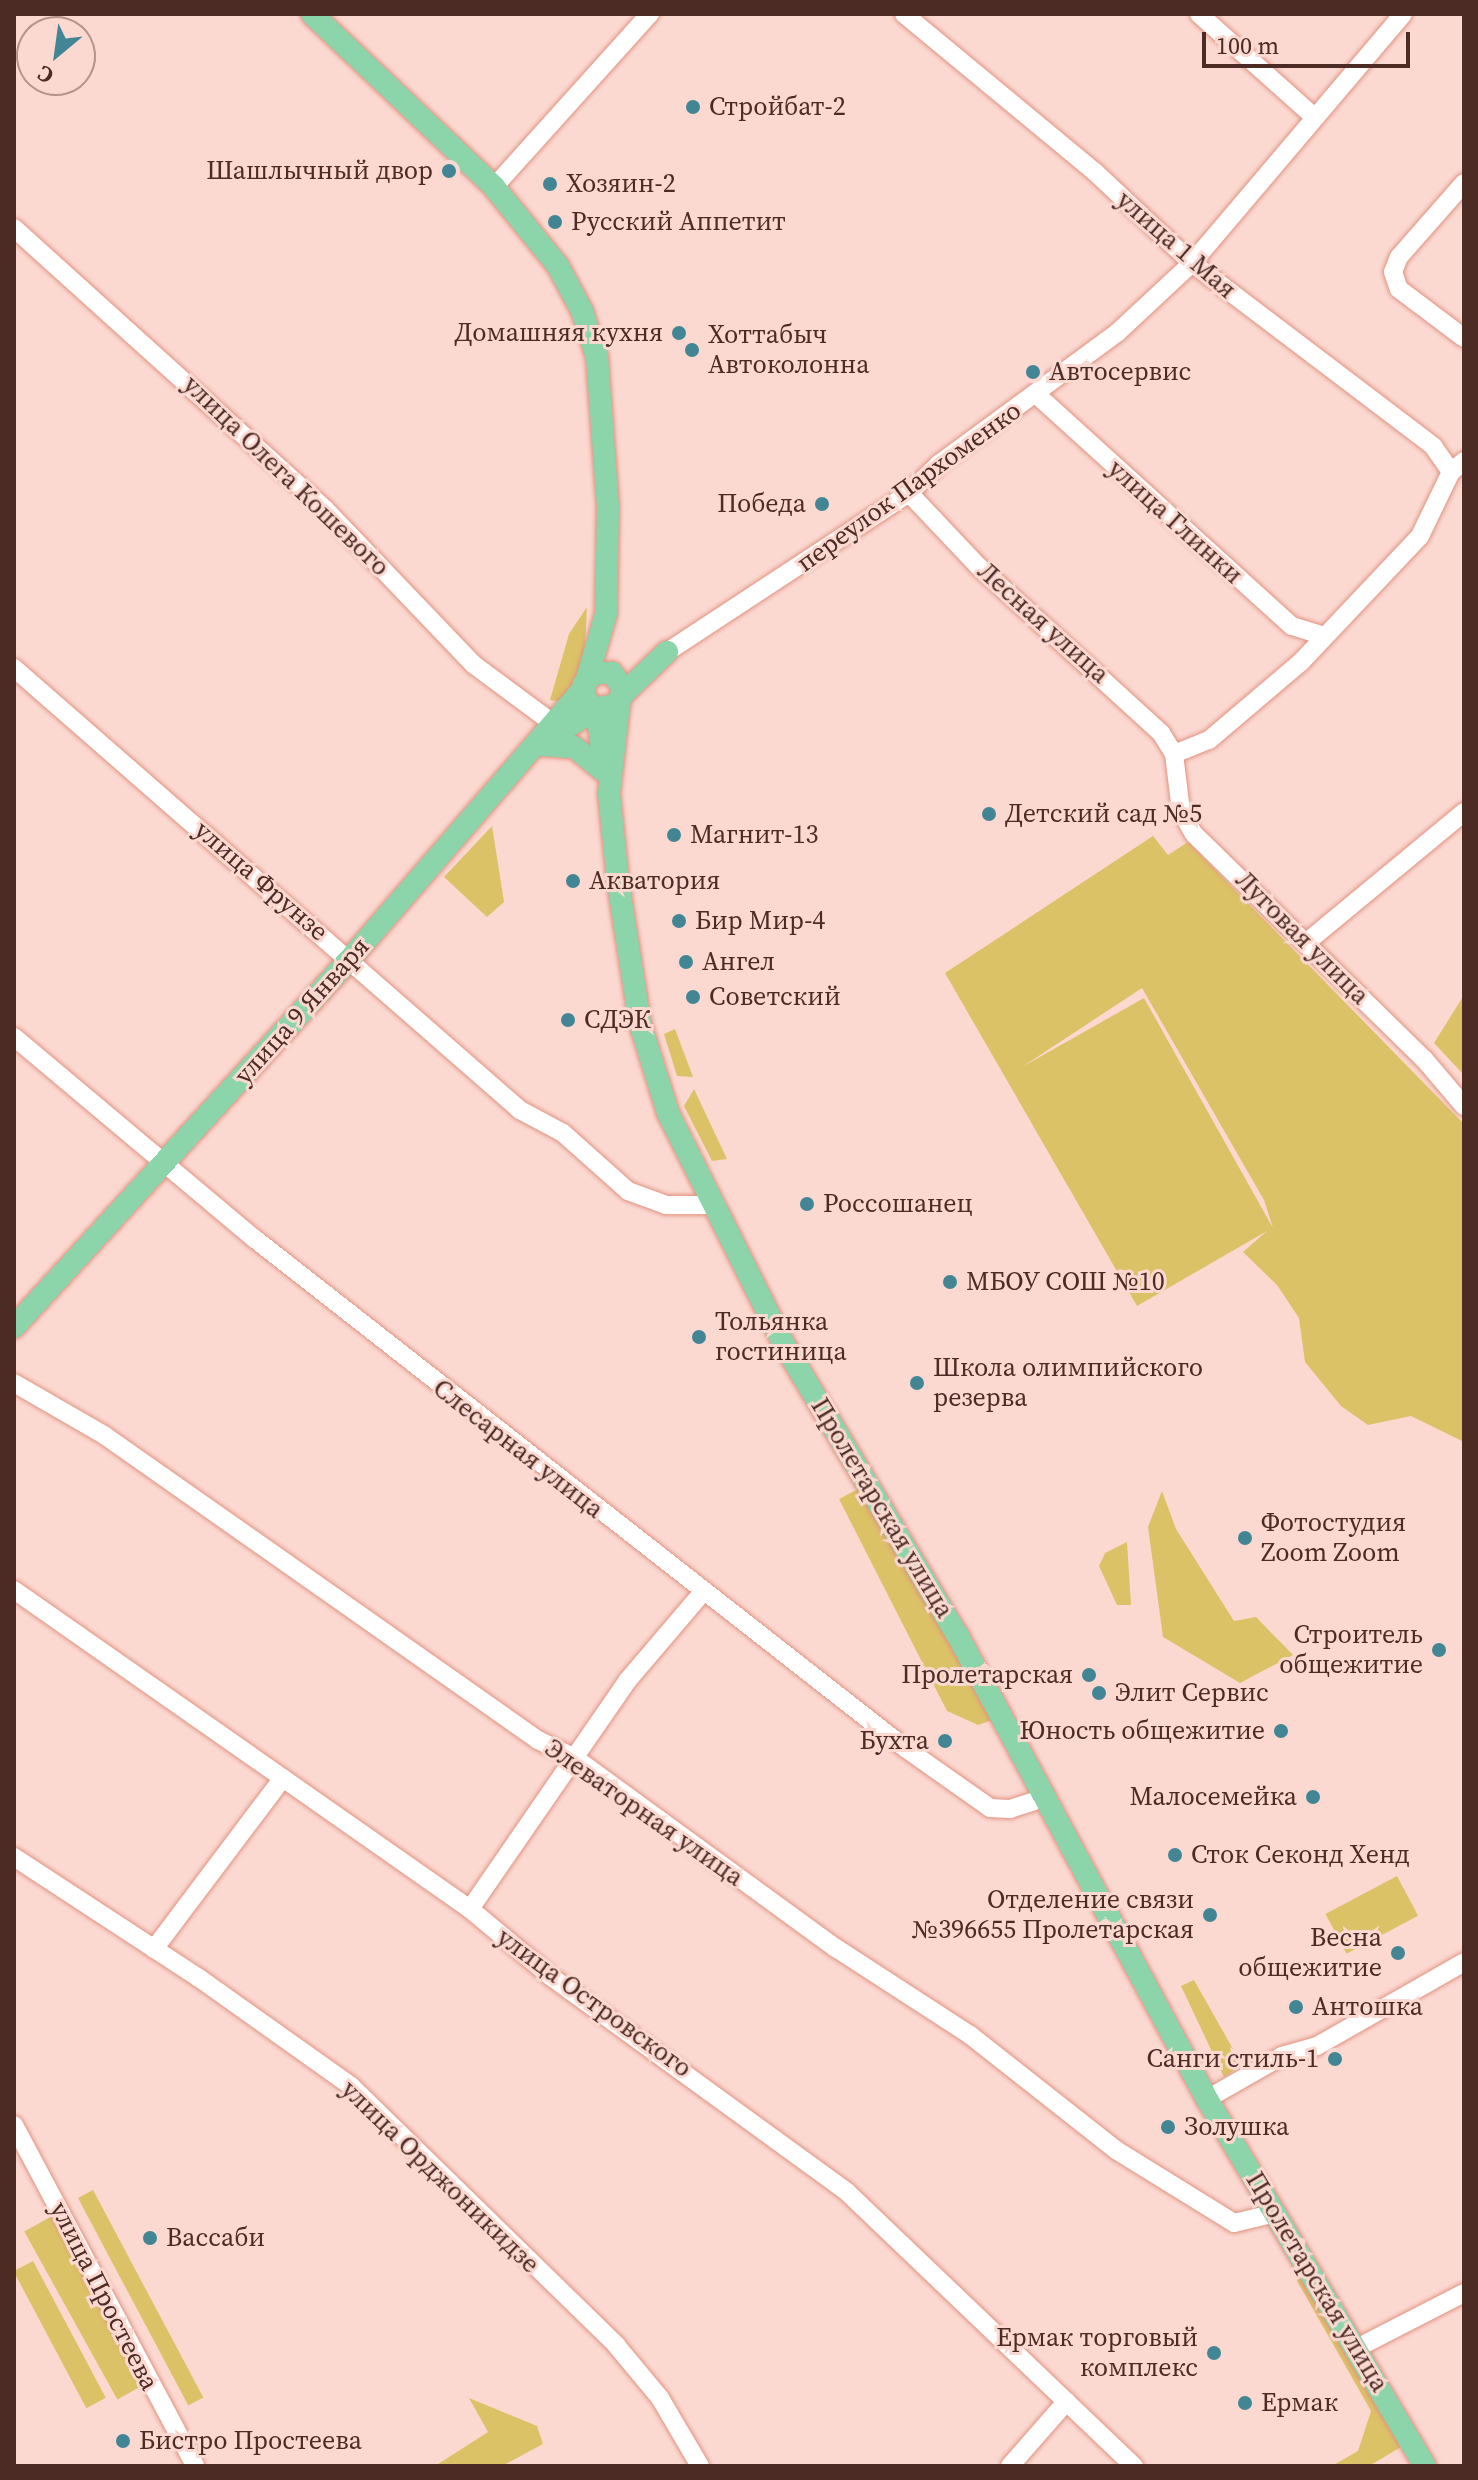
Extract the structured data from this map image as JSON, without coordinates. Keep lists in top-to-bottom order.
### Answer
{
  "streets": {
    "main road": ["улица 9 Января", "Пролетарская улица"],
    "street": [
      "улица 1 Мая",
      "улица Олега Кошевого",
      "переулок Пархоменко",
      "улица Глинки",
      "Лесная улица",
      "улица Фрунзе",
      "Луговая улица",
      "Слесарная улица",
      "Элеваторная улица",
      "улица Островского",
      "улица Орджоникидзе",
      "улица Простеева"
    ]
  },
  "crossings": [
    ["улица 1 Мая", "переулок Пархоменко"],
    ["улица Олега Кошевого", "улица 9 Января"],
    ["переулок Пархоменко", "улица Глинки"],
    ["переулок Пархоменко", "Лесная улица"],
    ["Лесная улица", "Луговая улица"],
    ["улица Фрунзе", "улица 9 Января"],
    ["улица Фрунзе", "Пролетарская улица"],
    ["улица 9 Января", "Слесарная улица"],
    ["Слесарная улица", "Пролетарская улица"],
    ["Пролетарская улица", "Элеваторная улица"]
  ],
  "places": [
    "Стройбат-2",
    "Шашлычный двор",
    "Хозяин-2",
    "Русский Аппетит",
    "Домашняя кухня",
    "Хоттабыч Автоколонна",
    "Автосервис",
    "Победа",
    "Детский сад №5",
    "Магнит-13",
    "Акватория",
    "Бир Мир-4",
    "Ангел",
    "Советский",
    "СДЭК",
    "Россошанец",
    "МБОУ СОШ №10",
    "Тольянка гостиница",
    "Школа олимпийского резерва",
    "Фотостудия Zoom Zoom",
    "Строитель общежитие",
    "Пролетарская",
    "Элит Сервис",
    "Юность общежитие",
    "Бухта",
    "Малосемейка",
    "Сток Секонд Хенд",
    "Отделение связи №396655 Пролетарская",
    "Весна общежитие",
    "Антошка",
    "Санги стиль-1",
    "Золушка",
    "Вассаби",
    "Ермак торговый комплекс",
    "Ермак",
    "Бистро Простеева"
  ],
  "scale_bar": "100 m",
  "north": "bottom left"
}
